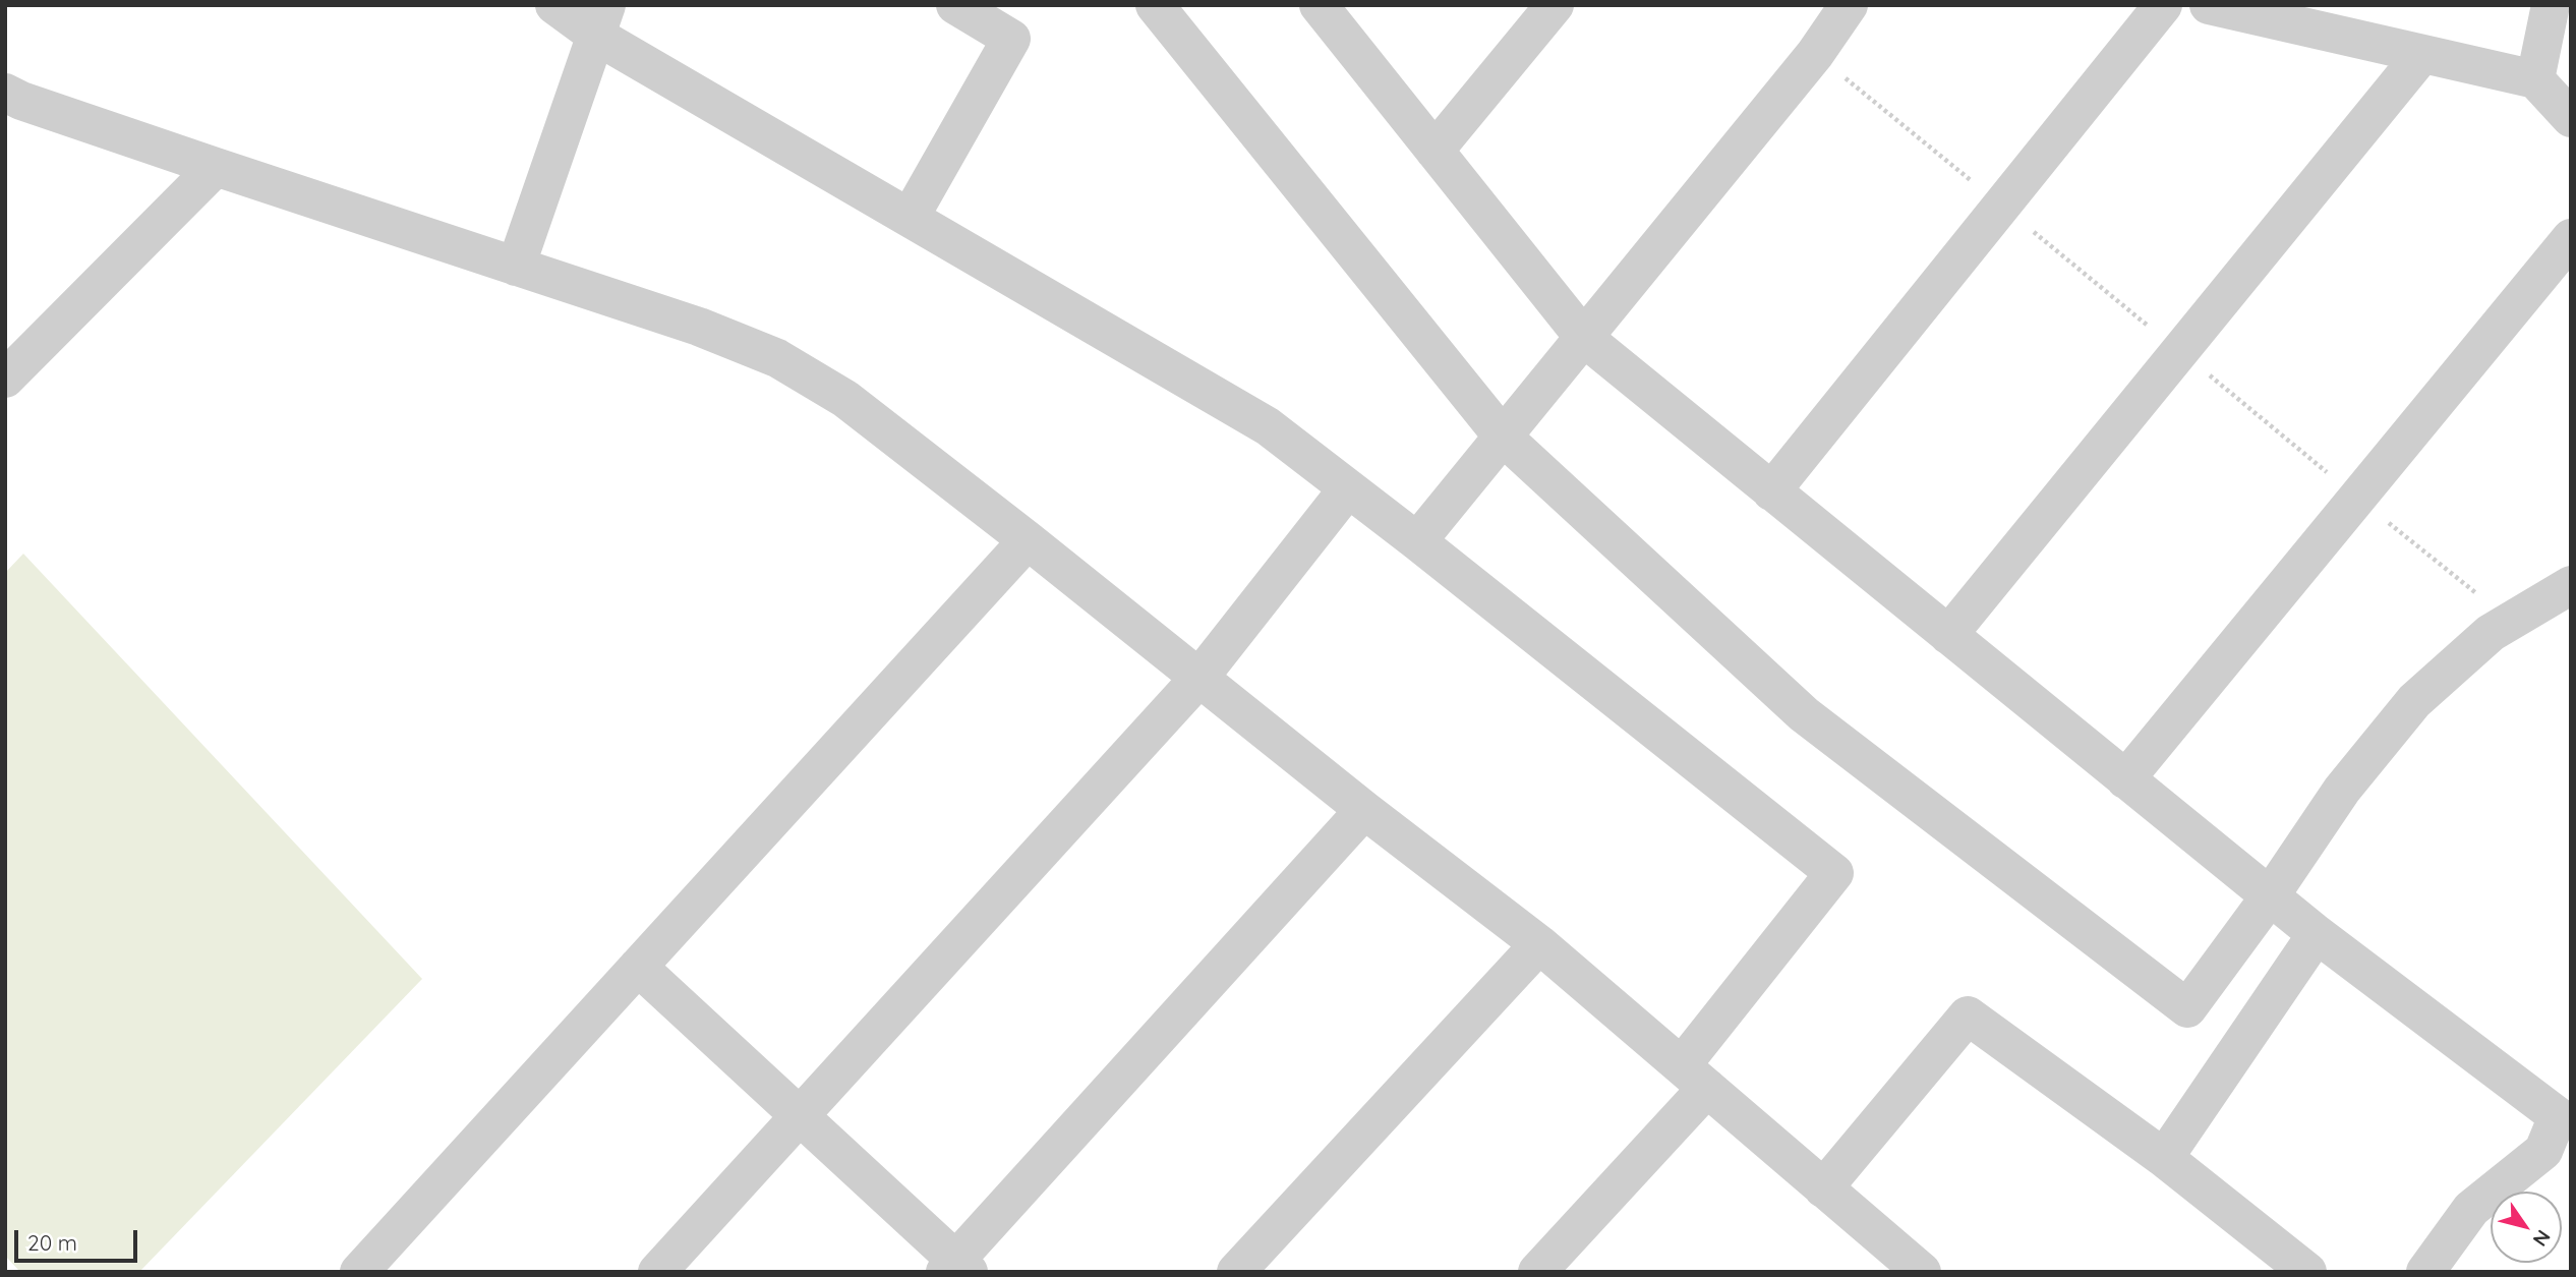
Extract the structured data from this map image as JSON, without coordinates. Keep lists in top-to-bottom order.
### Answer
{
  "scale_bar": "20 m",
  "north": "bottom right"
}
